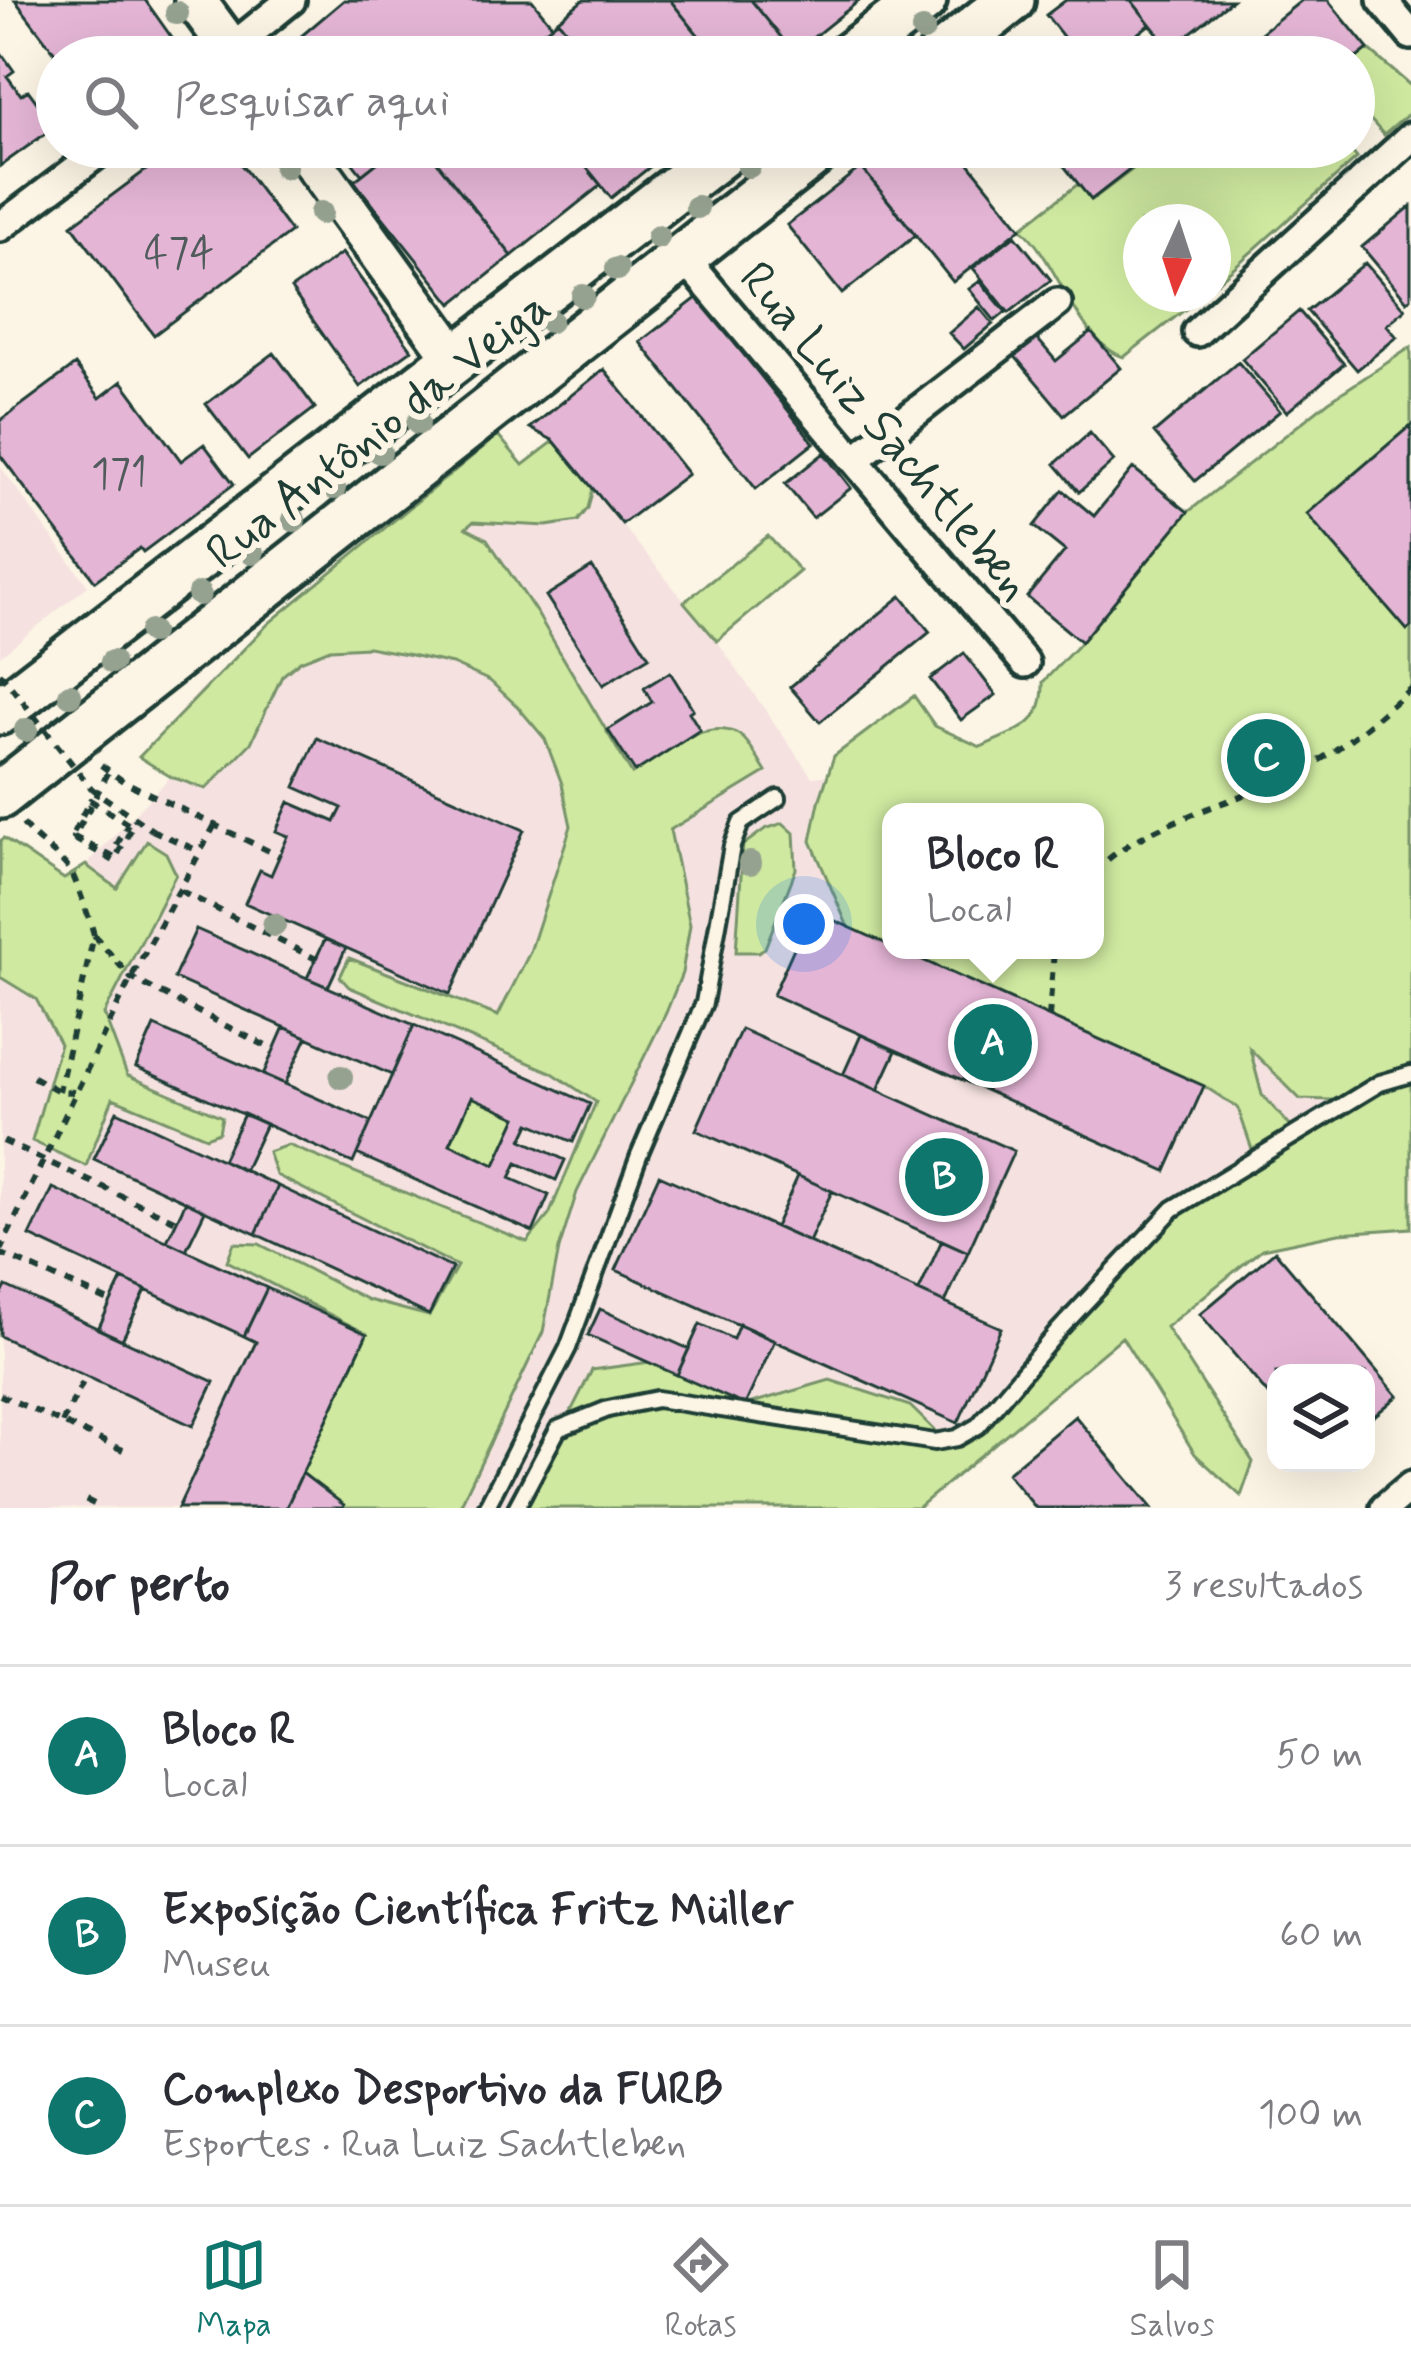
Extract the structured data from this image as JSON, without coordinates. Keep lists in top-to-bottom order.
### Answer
{
  "streets": {
    "main road": ["Rua Antônio da Veiga"],
    "street": ["Rua Luiz Sachtleben"]
  },
  "crossings": [
    ["Rua Antônio da Veiga", "Rua Luiz Sachtleben"]
  ],
  "house_numbers": ["474", "171"],
  "north": "bottom",
  "page": {
    "search": "Pesquisar aqui",
    "pins": ["C", "A", "B"],
    "popup": ["Bloco R", "Local"],
    "heading": ["Por perto", "3 resultados"],
    "list": [
      {
        "mark": "A",
        "name": "Bloco R",
        "note": "Local",
        "value": "50 m"
      },
      {
        "mark": "B",
        "name": "Exposição Científica Fritz Müller",
        "note": "Museu",
        "value": "60 m"
      },
      {
        "mark": "C",
        "name": "Complexo Desportivo da FURB",
        "note": "Esportes · Rua Luiz Sachtleben",
        "value": "100 m"
      }
    ],
    "nav": ["Mapa", "Rotas", "Salvos"]
  }
}
